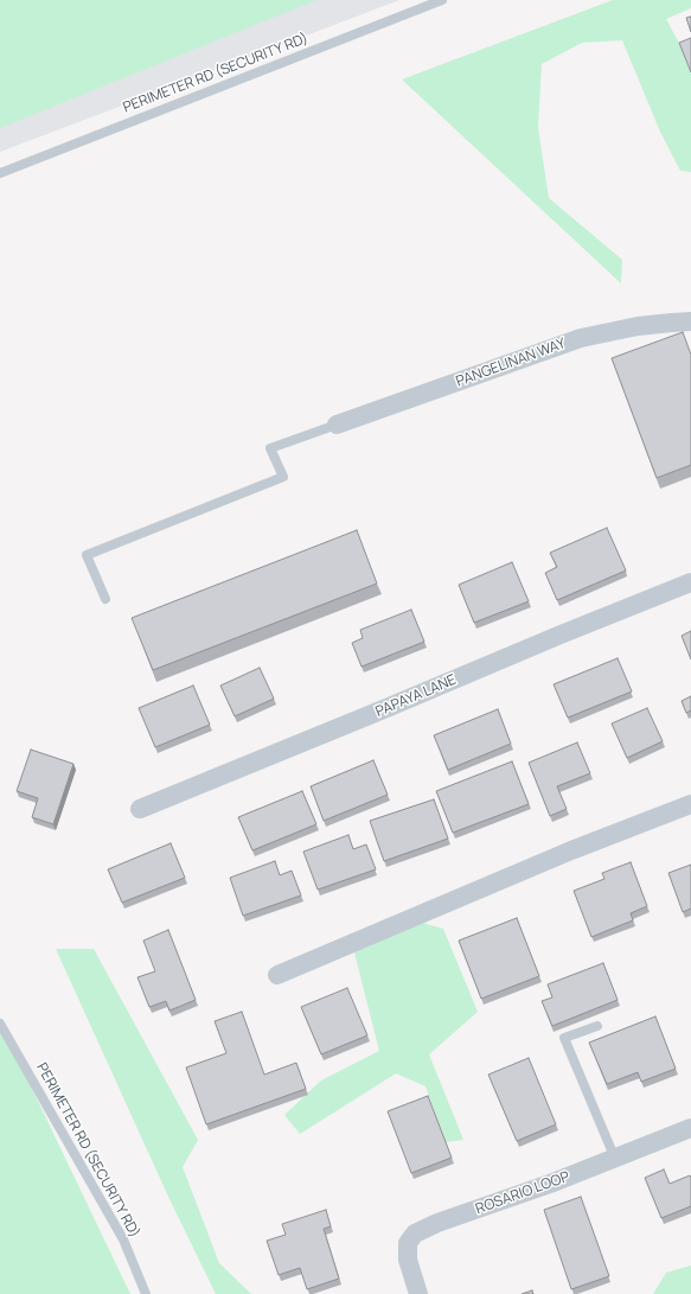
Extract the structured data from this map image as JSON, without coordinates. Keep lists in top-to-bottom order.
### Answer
{
  "streets": {
    "street": ["PANGELINAN WAY", "PAPAYA LANE", "ROSARIO LOOP"],
    "lane": ["PERIMETER RD (SECURITY RD)"]
  }
}
